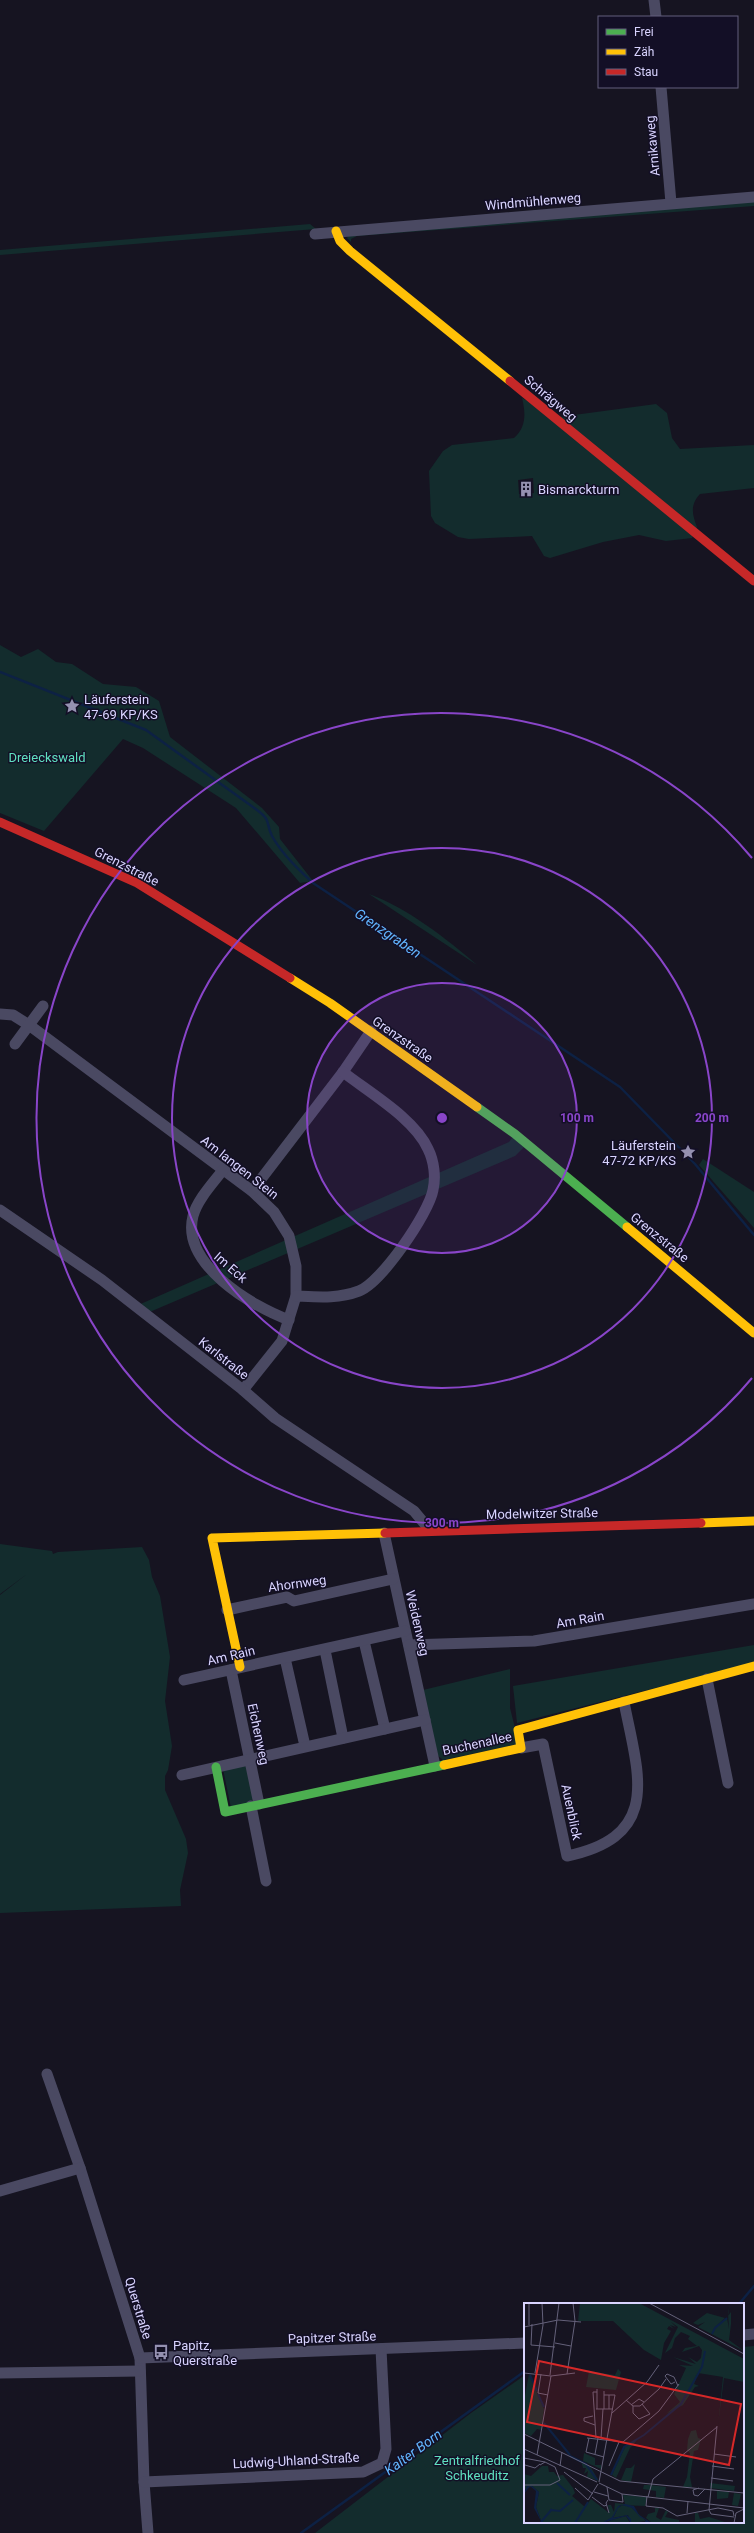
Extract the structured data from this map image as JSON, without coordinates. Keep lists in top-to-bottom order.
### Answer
{
  "streets": {
    "street": [
      "Arnikaweg",
      "Windmühlenweg",
      "Schrägweg",
      "Grenzstraße",
      "Am langen Stein",
      "Im Eck",
      "Karlstraße",
      "Modelwitzer Straße",
      "Ahornweg",
      "Am Rain",
      "Weidenweg",
      "Eichenweg",
      "Buchenallee",
      "Auenblick",
      "Querstraße",
      "Papitzer Straße",
      "Ludwig-Uhland-Straße"
    ]
  },
  "crossings": [
    ["Arnikaweg", "Windmühlenweg"],
    ["Windmühlenweg", "Schrägweg"],
    ["Am langen Stein", "Im Eck"],
    ["Am langen Stein", "Karlstraße"],
    ["Karlstraße", "Modelwitzer Straße"],
    ["Modelwitzer Straße", "Weidenweg"],
    ["Modelwitzer Straße", "Eichenweg"],
    ["Ahornweg", "Weidenweg"],
    ["Ahornweg", "Eichenweg"],
    ["Am Rain", "Weidenweg"],
    ["Am Rain", "Eichenweg"],
    ["Weidenweg", "Buchenallee"],
    ["Eichenweg", "Buchenallee"],
    ["Buchenallee", "Auenblick"],
    ["Querstraße", "Papitzer Straße"],
    ["Querstraße", "Ludwig-Uhland-Straße"],
    ["Papitzer Straße", "Ludwig-Uhland-Straße"]
  ],
  "water": ["Grenzgraben", "Kalter Born"],
  "parks": ["Dreieckswald", "Zentralfriedhof Schkeuditz"],
  "places": {
    "building": ["Bismarckturm"],
    "place": ["Läuferstein 47-69 KP/KS", "Läuferstein 47-72 KP/KS"],
    "bus stop": ["Papitz, Querstraße"]
  },
  "legend": ["Frei", "Zäh", "Stau"],
  "rings": ["100 m", "200 m", "300 m"]
}
